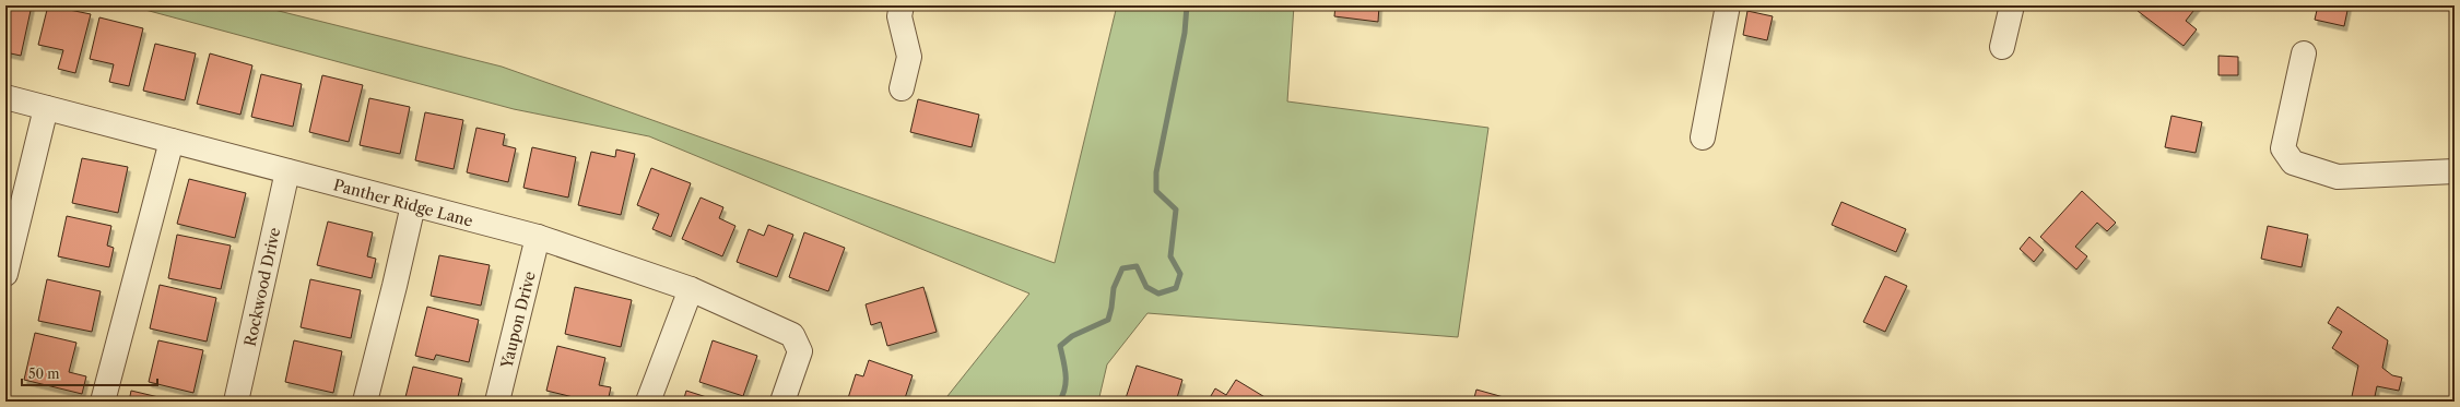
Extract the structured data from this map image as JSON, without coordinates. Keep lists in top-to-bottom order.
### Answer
{
  "streets": {
    "street": ["Panther Ridge Lane", "Rockwood Drive", "Yaupon Drive"]
  },
  "crossings": [
    ["Panther Ridge Lane", "Rockwood Drive"],
    ["Panther Ridge Lane", "Yaupon Drive"]
  ],
  "scale_bar": "50 m"
}
